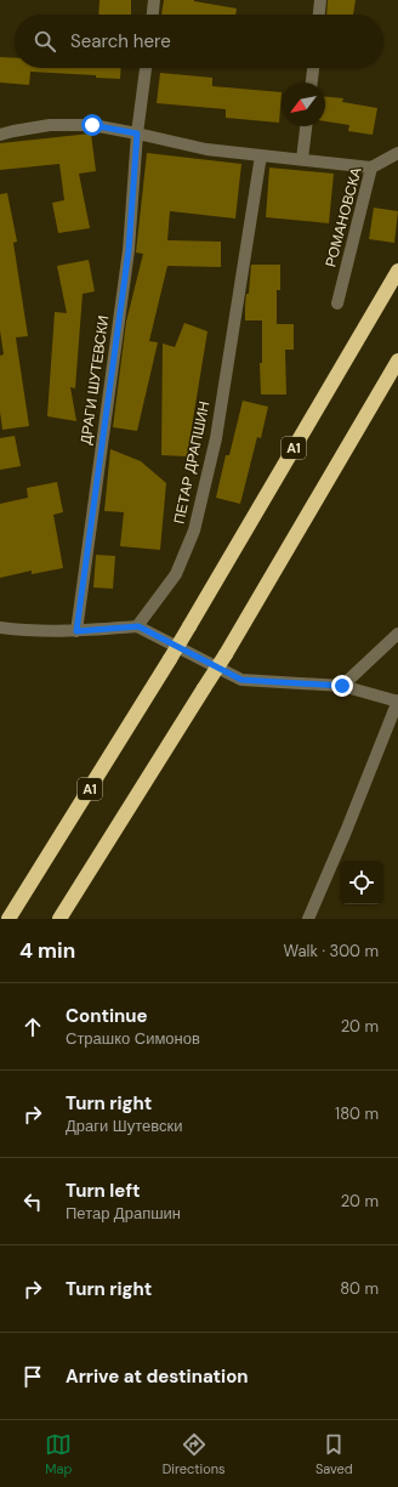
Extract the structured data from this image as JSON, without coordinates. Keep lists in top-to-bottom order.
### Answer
{
  "streets": {
    "highway": ["A1"],
    "street": ["РОМАНОВСКА", "ДРАГИ ШУТЕВСКИ", "ПЕТАР ДРАПШИН"]
  },
  "north": "bottom left",
  "page": {
    "search": "Search here",
    "heading": ["4 min", "Walk · 300 m"],
    "list": [
      ["Continue", "Страшко Симонов", "20 m"],
      ["Turn right", "Драги Шутевски", "180 m"],
      ["Turn left", "Петар Драпшин", "20 m"],
      ["Turn right", "80 m"],
      "Arrive at destination"
    ],
    "nav": ["Map", "Directions", "Saved"]
  }
}
